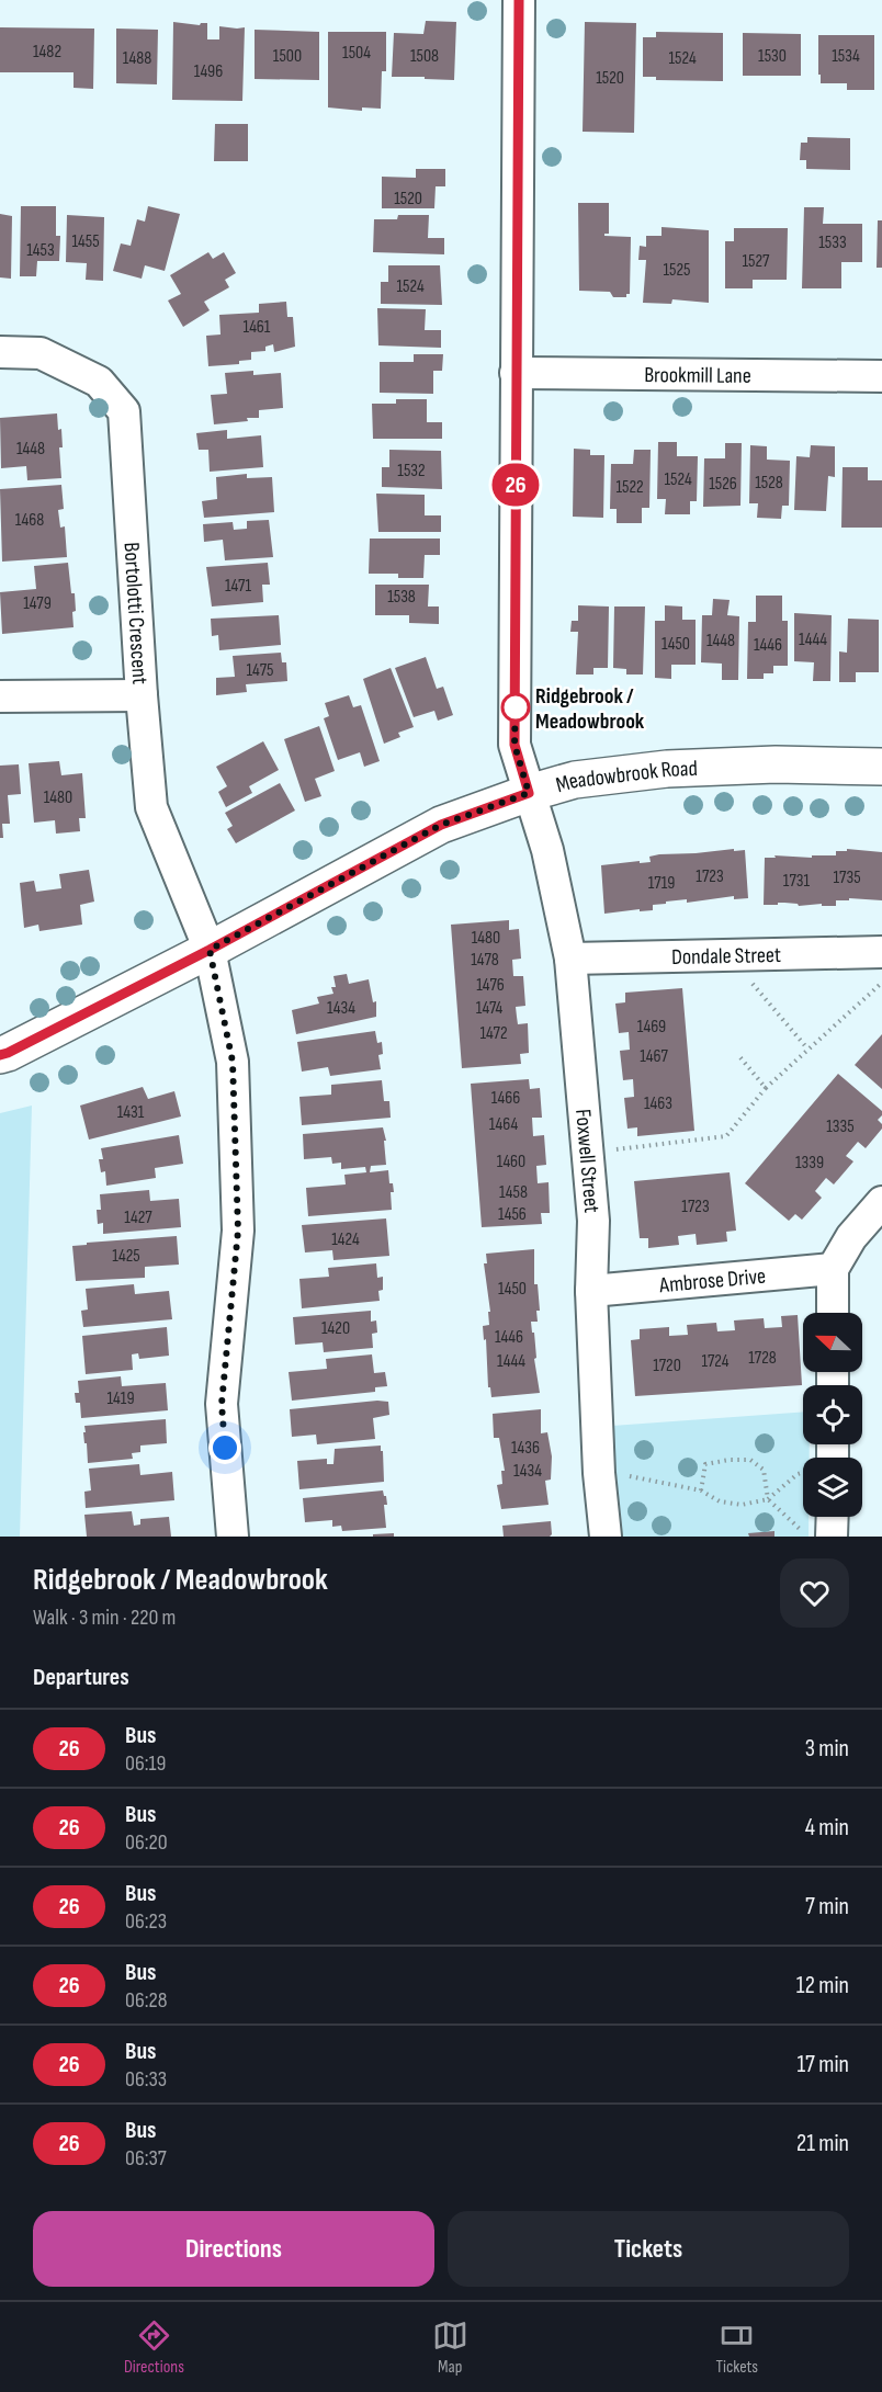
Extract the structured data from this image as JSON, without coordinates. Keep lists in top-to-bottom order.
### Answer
{
  "streets": {
    "street": [
      "Brookmill Lane",
      "Bortolotti Crescent",
      "Meadowbrook Road",
      "Dondale Street",
      "Foxwell Street",
      "Ambrose Drive"
    ]
  },
  "crossings": [
    ["Brookmill Lane", "Foxwell Street"],
    ["Bortolotti Crescent", "Meadowbrook Road"],
    ["Meadowbrook Road", "Foxwell Street"],
    ["Dondale Street", "Foxwell Street"],
    ["Foxwell Street", "Ambrose Drive"]
  ],
  "places": ["Ridgebrook / Meadowbrook"],
  "lines": ["bus line 26"],
  "house_numbers": [
    "1482",
    "1504",
    "1500",
    "1508",
    "1530",
    "1534",
    "1488",
    "1524",
    "1496",
    "1520",
    "1520",
    "1455",
    "1533",
    "1453",
    "1527",
    "1525",
    "1524",
    "1461",
    "1448",
    "1532",
    "1524",
    "1528",
    "1526",
    "1522",
    "1468",
    "1471",
    "1538",
    "1479",
    "1444",
    "1448",
    "1450",
    "1446",
    "1475",
    "1480",
    "1723",
    "1735",
    "1731",
    "1719",
    "1480",
    "1478",
    "1476",
    "1434",
    "1474",
    "1469",
    "1472",
    "1467",
    "1466",
    "1463",
    "1431",
    "1464",
    "1335",
    "1460",
    "1339",
    "1458",
    "1723",
    "1456",
    "1427",
    "1424",
    "1425",
    "1450",
    "1420",
    "1446",
    "1728",
    "1444",
    "1724",
    "1720",
    "1419",
    "1436",
    "1434"
  ],
  "north": "left",
  "page": {
    "on_map": "26",
    "heading": [
      ["Ridgebrook / Meadowbrook", "Walk · 3 min · 220 m"],
      "Departures"
    ],
    "list": [
      {
        "mark": "26",
        "name": "Bus",
        "note": "06:19",
        "value": "3 min"
      },
      {
        "mark": "26",
        "name": "Bus",
        "note": "06:20",
        "value": "4 min"
      },
      {
        "mark": "26",
        "name": "Bus",
        "note": "06:23",
        "value": "7 min"
      },
      {
        "mark": "26",
        "name": "Bus",
        "note": "06:28",
        "value": "12 min"
      },
      {
        "mark": "26",
        "name": "Bus",
        "note": "06:33",
        "value": "17 min"
      },
      {
        "mark": "26",
        "name": "Bus",
        "note": "06:37",
        "value": "21 min"
      }
    ],
    "buttons": ["Directions", "Tickets"],
    "tabs": ["Directions", "Map", "Tickets"]
  }
}
